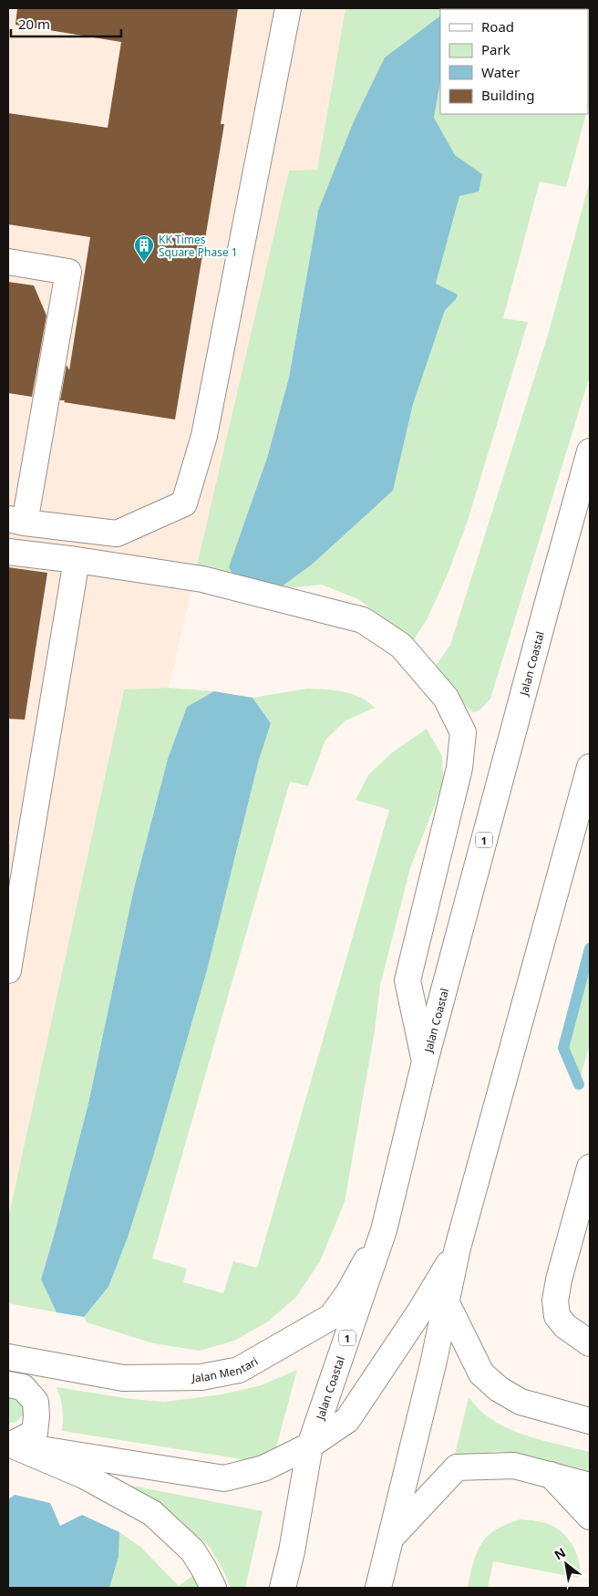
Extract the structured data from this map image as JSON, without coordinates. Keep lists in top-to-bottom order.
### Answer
{
  "streets": {
    "main road": ["Jalan Coastal", "1", "Jalan Mentari"]
  },
  "crossings": [
    ["Jalan Coastal", "Jalan Mentari"]
  ],
  "places": {
    "building": ["KK Times Square Phase 1"]
  },
  "legend": [
    "Road",
    "Park",
    "Water",
    "Building"
  ],
  "scale_bar": "20 m",
  "north": "top left"
}
